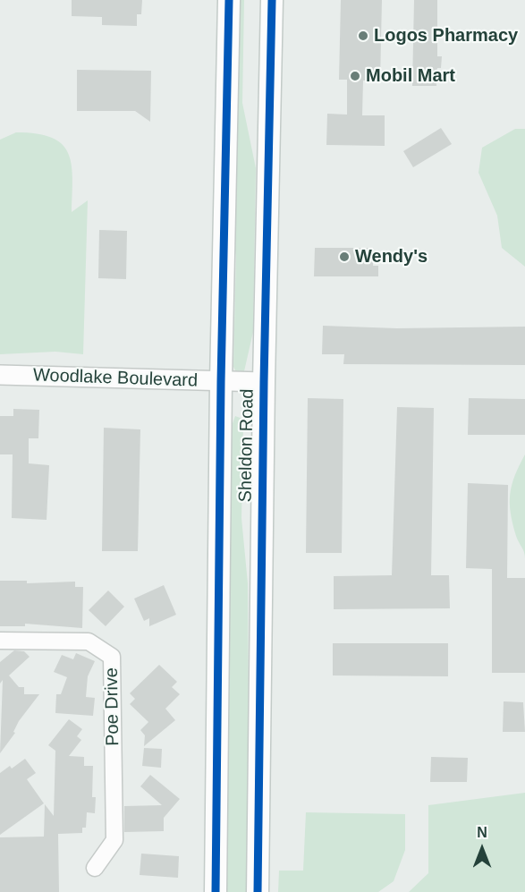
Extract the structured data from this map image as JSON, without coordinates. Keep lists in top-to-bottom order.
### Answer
{
  "streets": {
    "main road": ["Sheldon Road"],
    "street": ["Woodlake Boulevard", "Poe Drive"]
  },
  "crossings": [
    ["Woodlake Boulevard", "Sheldon Road"]
  ],
  "places": ["Logos Pharmacy", "Mobil Mart", "Wendy's"],
  "north": "top"
}
